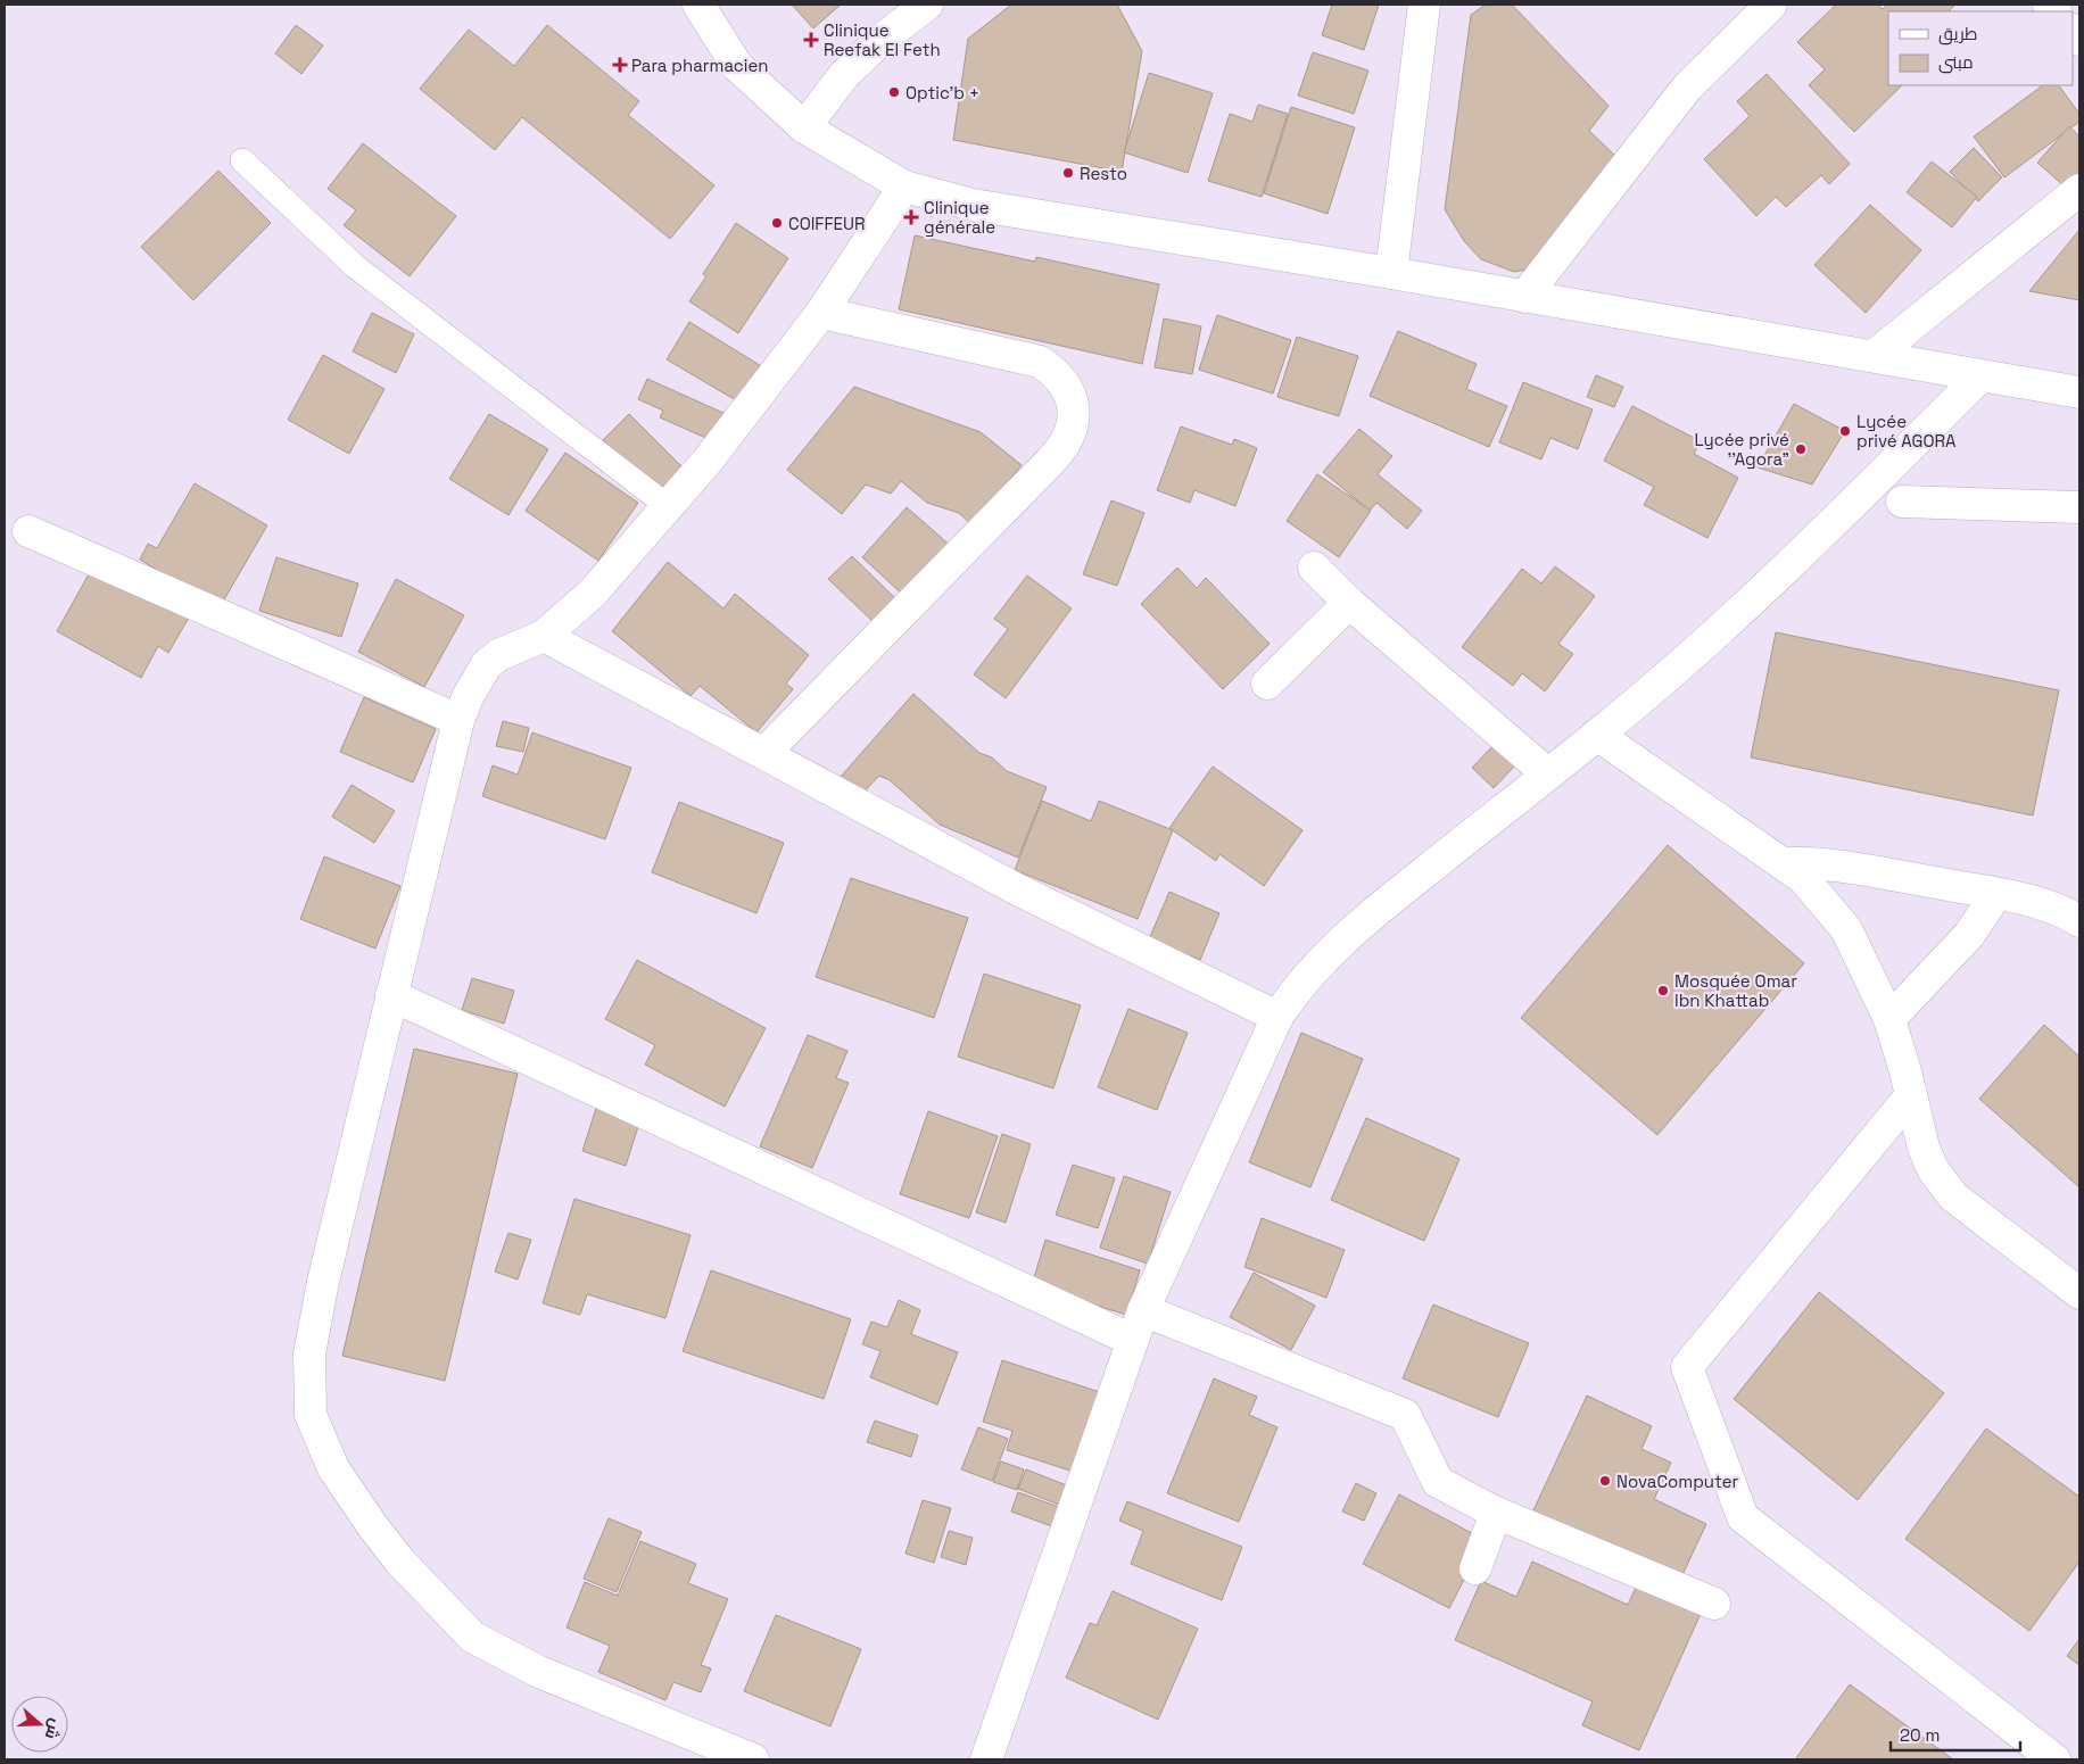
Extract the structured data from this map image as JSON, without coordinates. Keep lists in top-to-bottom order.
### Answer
{
  "places": {
    "health": ["Clinique Reefak El Feth", "Para pharmacien", "Clinique générale"],
    "other": [
      "Optic'b +",
      "Resto",
      "COIFFEUR",
      "Lycée privé AGORA",
      "Lycée privé ''Agora\"",
      "Mosquée Omar Ibn Khattab",
      "NovaComputer"
    ]
  },
  "legend": ["طريق", "مبنى"],
  "scale_bar": "20 m",
  "north": "right"
}
